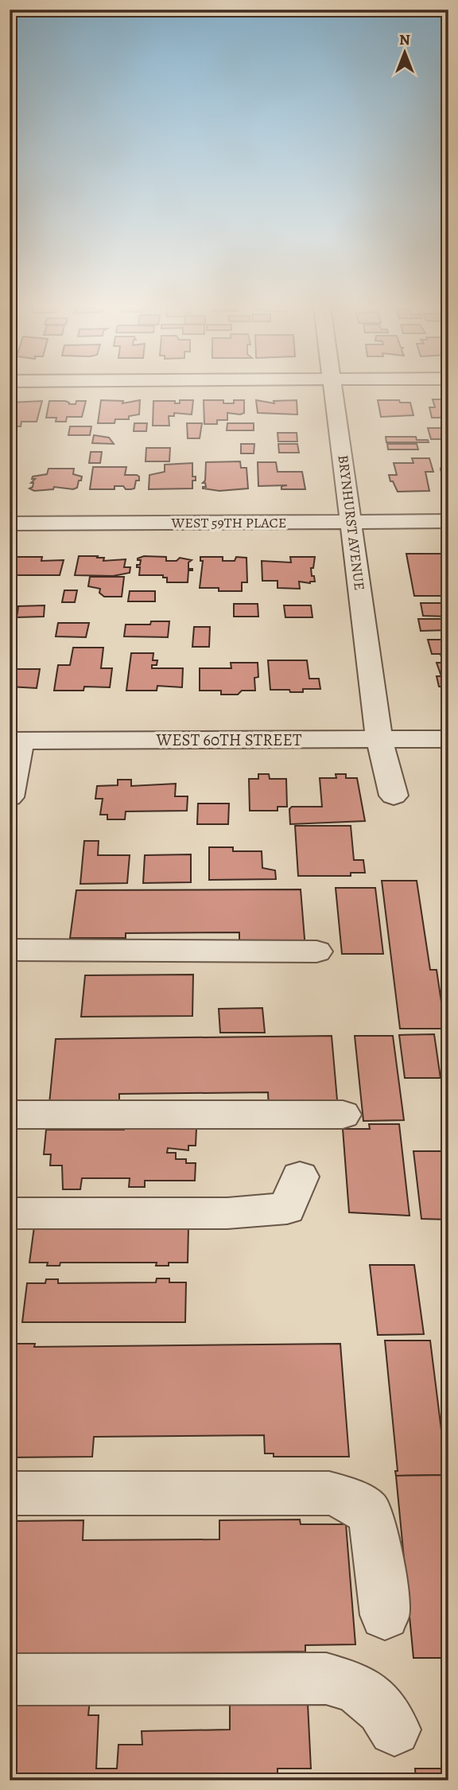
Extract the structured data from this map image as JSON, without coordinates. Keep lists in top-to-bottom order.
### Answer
{
  "streets": {
    "street": ["WEST 59TH PLACE", "BRYNHURST AVENUE", "WEST 60TH STREET"]
  },
  "crossings": [
    ["WEST 59TH PLACE", "BRYNHURST AVENUE"],
    ["BRYNHURST AVENUE", "WEST 60TH STREET"]
  ],
  "north": "top"
}
